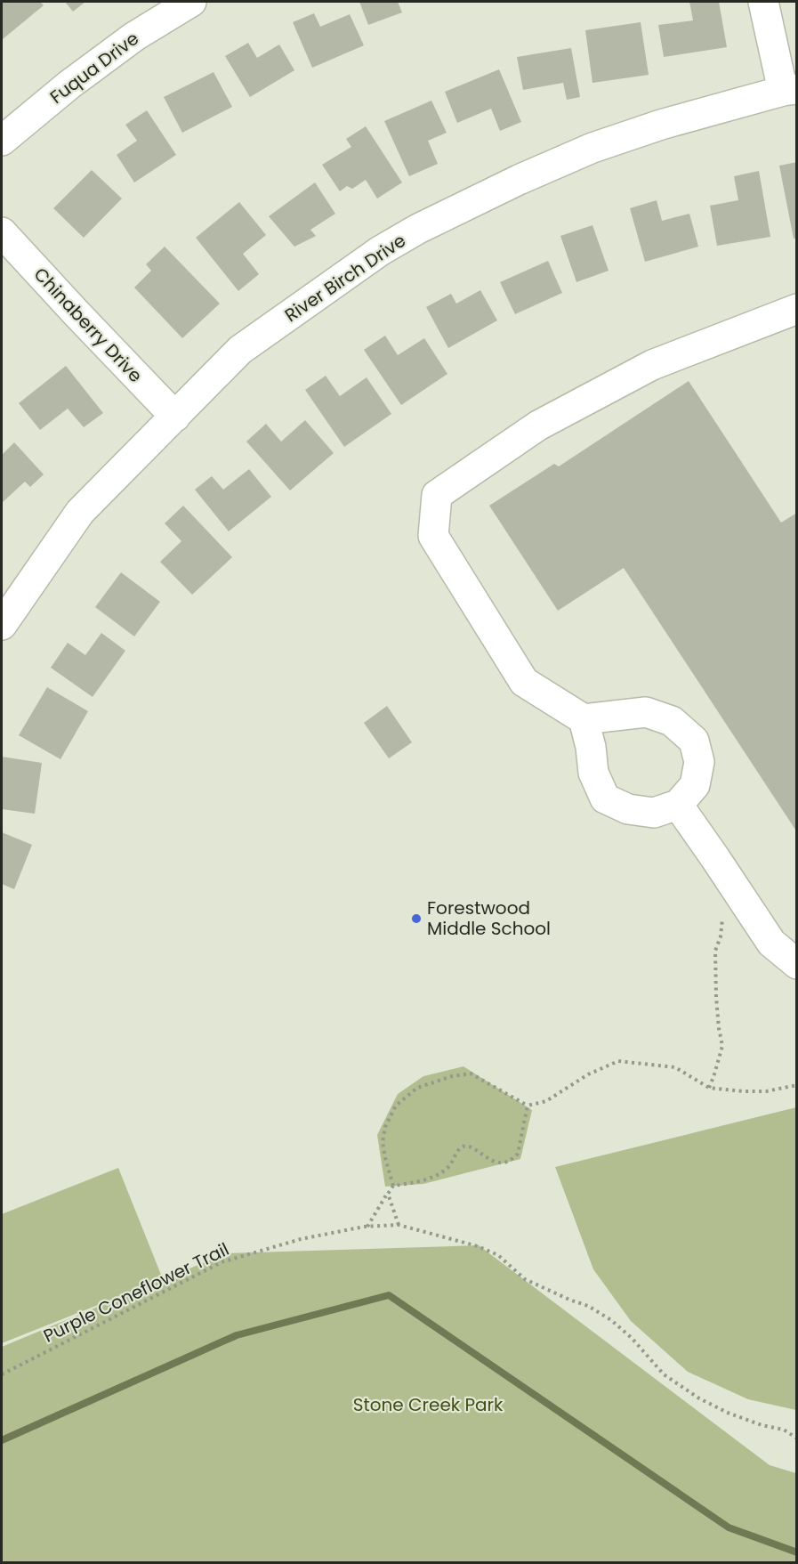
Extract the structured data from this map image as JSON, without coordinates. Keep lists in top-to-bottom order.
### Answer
{
  "streets": {
    "street": ["Fuqua Drive", "River Birch Drive", "Chinaberry Drive"],
    "path": ["Purple Coneflower Trail"]
  },
  "crossings": [
    ["River Birch Drive", "Chinaberry Drive"]
  ],
  "parks": ["Stone Creek Park"],
  "places": ["Forestwood Middle School"]
}
